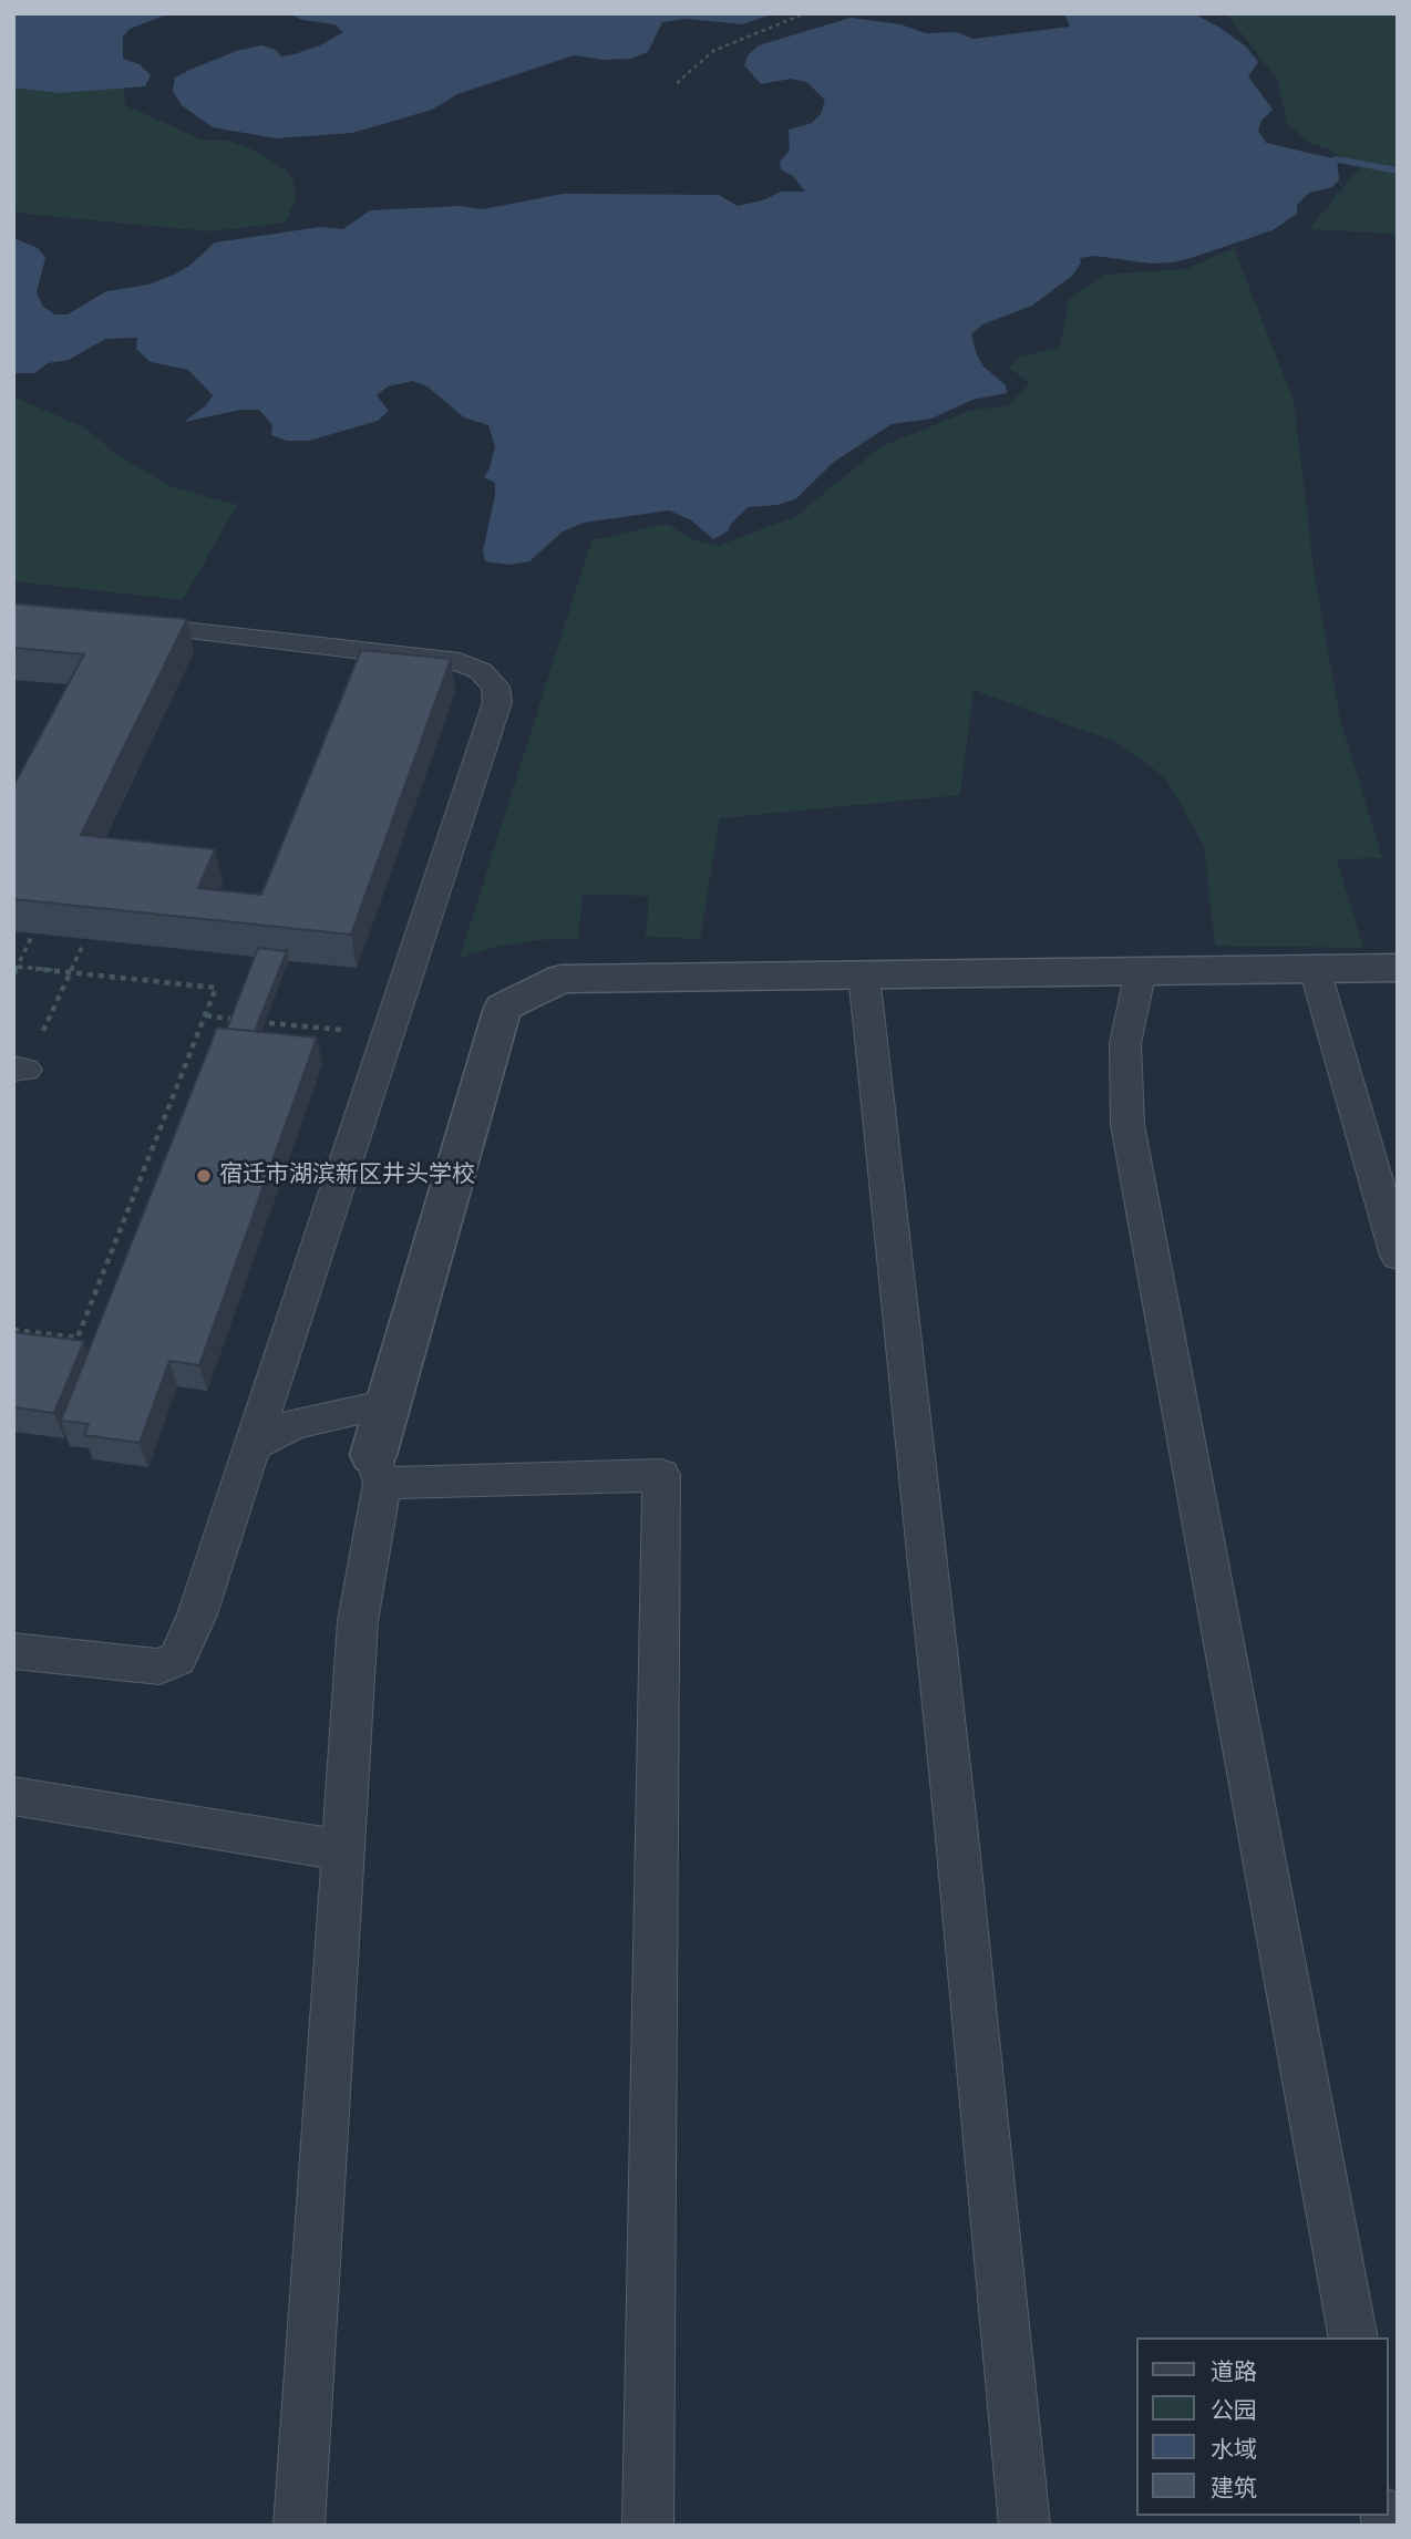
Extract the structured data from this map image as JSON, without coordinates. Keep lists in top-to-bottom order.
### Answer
{
  "places": ["宿迁市湖滨新区井头学校"],
  "legend": [
    "道路",
    "公园",
    "水域",
    "建筑"
  ]
}
